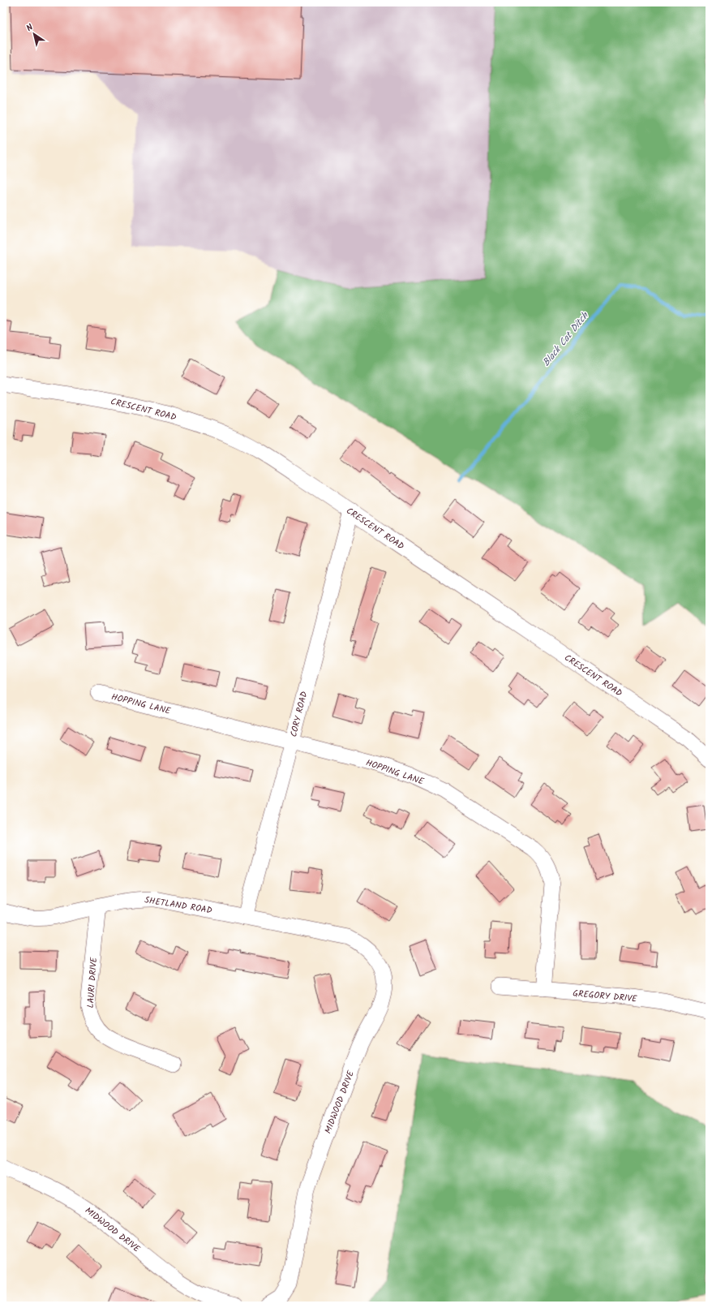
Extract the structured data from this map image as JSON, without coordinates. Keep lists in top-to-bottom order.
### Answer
{
  "streets": {
    "street": [
      "CRESCENT ROAD",
      "HOPPING LANE",
      "CORY ROAD",
      "SHETLAND ROAD",
      "LAURI DRIVE",
      "GREGORY DRIVE",
      "MIDWOOD DRIVE"
    ]
  },
  "crossings": [
    ["CRESCENT ROAD", "CORY ROAD"],
    ["HOPPING LANE", "CORY ROAD"],
    ["HOPPING LANE", "GREGORY DRIVE"],
    ["CORY ROAD", "SHETLAND ROAD"],
    ["SHETLAND ROAD", "LAURI DRIVE"],
    ["SHETLAND ROAD", "MIDWOOD DRIVE"]
  ],
  "water": ["Black Cat Ditch"],
  "north": "top left"
}
